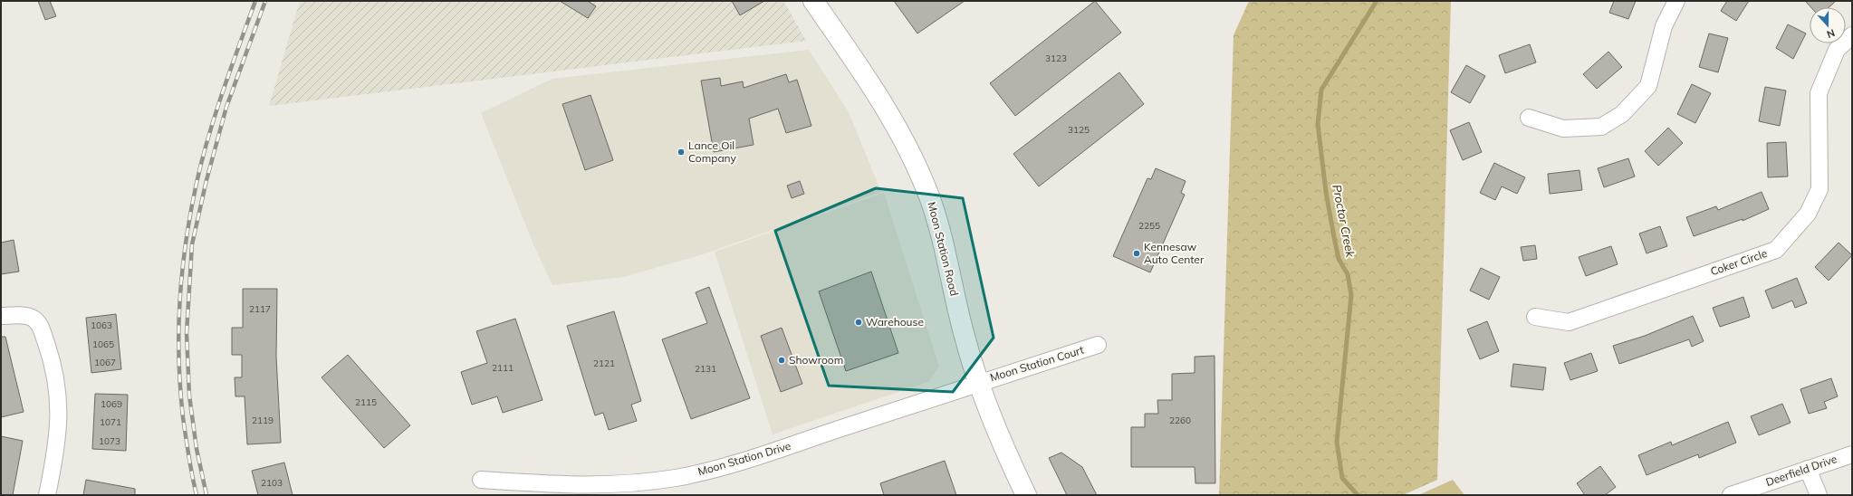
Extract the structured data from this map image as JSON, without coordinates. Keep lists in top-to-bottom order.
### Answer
{
  "streets": {
    "street": [
      "Moon Station Road",
      "Coker Circle",
      "Moon Station Court",
      "Moon Station Drive",
      "Deerfield Drive"
    ]
  },
  "crossings": [
    ["Moon Station Road", "Moon Station Court"],
    ["Moon Station Road", "Moon Station Drive"],
    ["Moon Station Court", "Moon Station Drive"]
  ],
  "water": ["Proctor Creek"],
  "places": [
    "Lance Oil Company",
    "Kennesaw Auto Center",
    "Warehouse",
    "Showroom"
  ],
  "house_numbers": [
    "3123",
    "3125",
    "2255",
    "2117",
    "1063",
    "1065",
    "1067",
    "2121",
    "2111",
    "2131",
    "2115",
    "1069",
    "2119",
    "2260",
    "1071",
    "1073",
    "2103"
  ],
  "north": "bottom"
}
